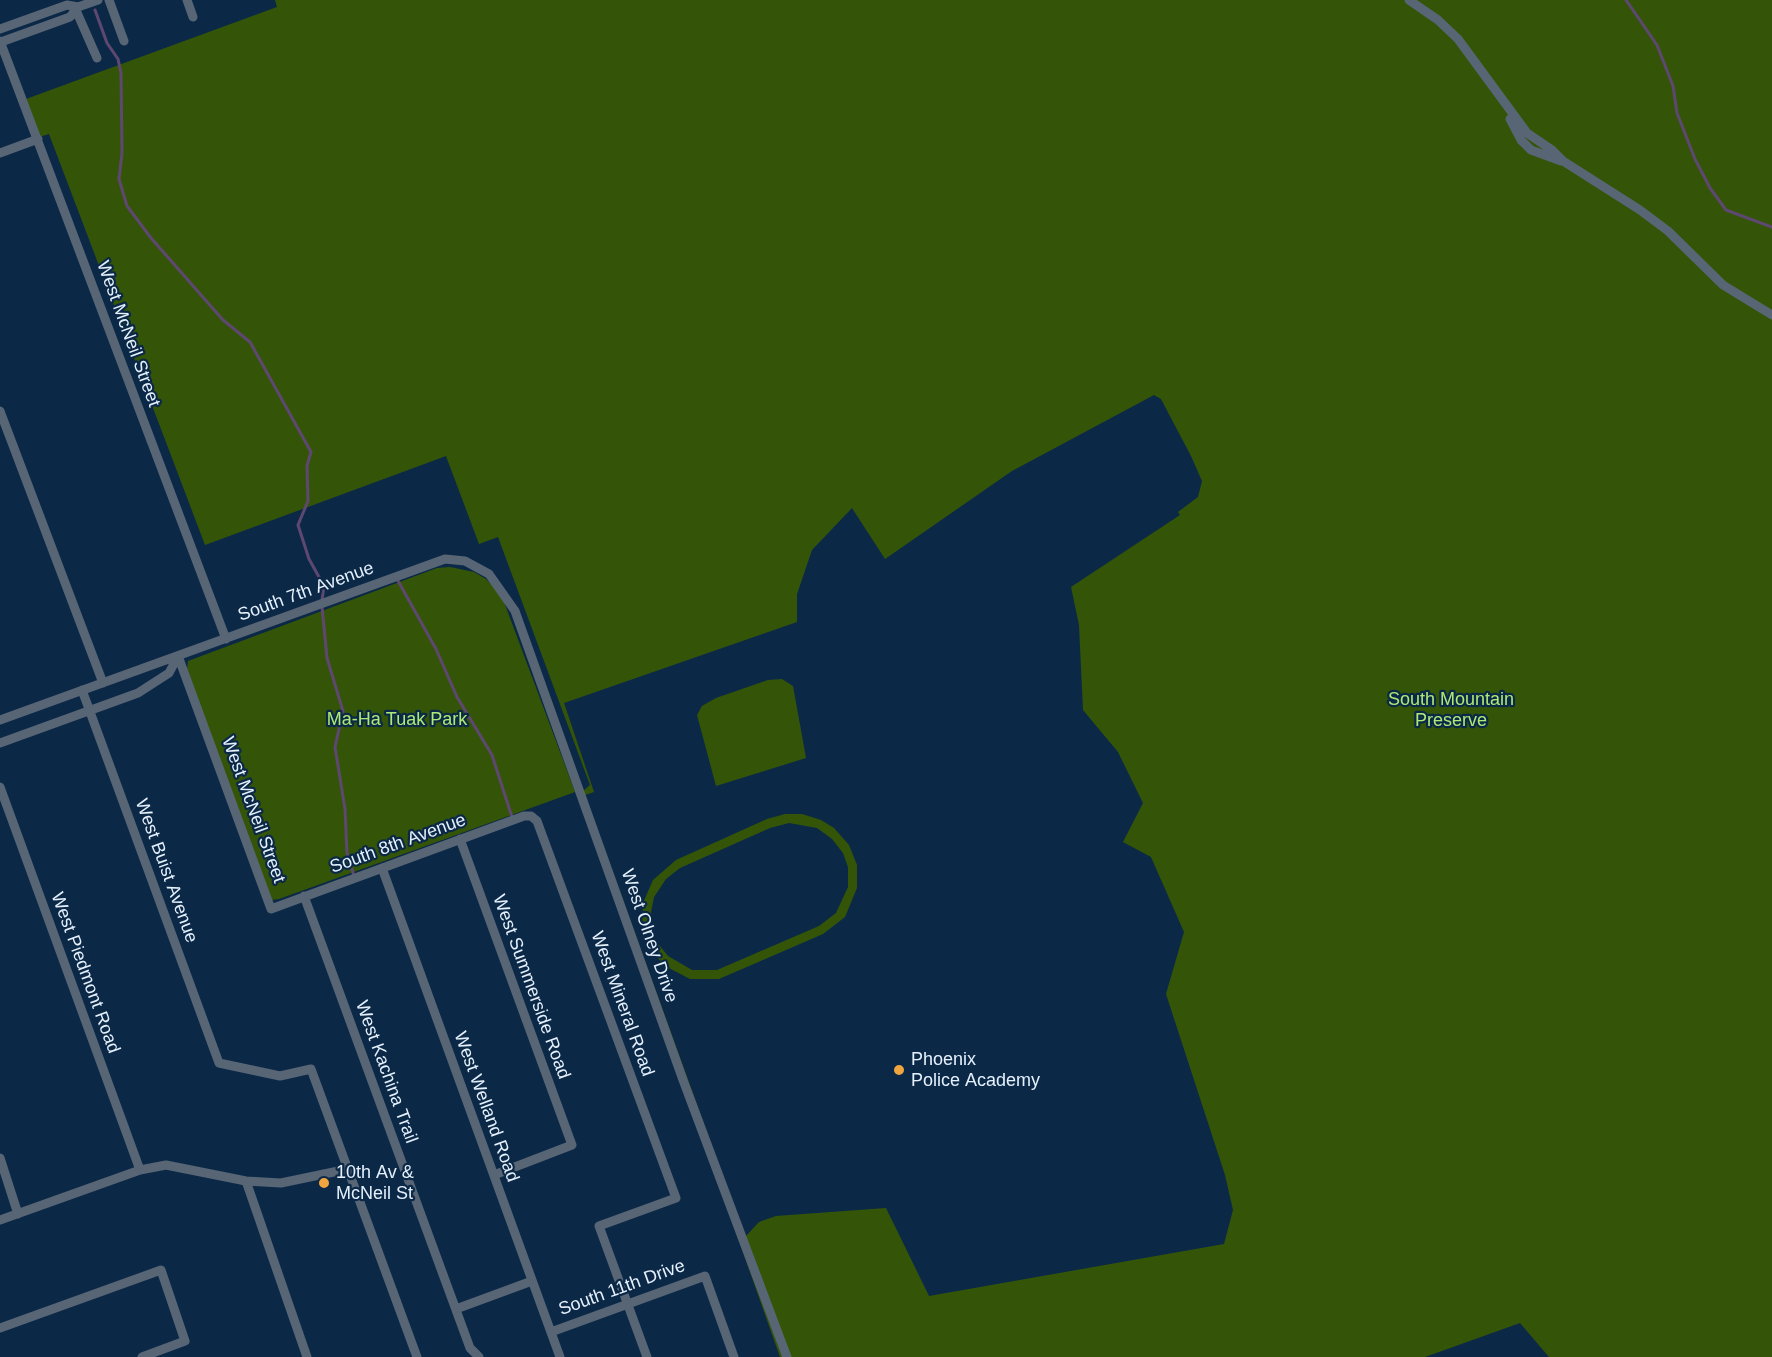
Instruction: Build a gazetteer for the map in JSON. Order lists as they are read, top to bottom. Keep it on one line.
{"streets":{"street":["West McNeil Street","South 7th Avenue","South 8th Avenue","West Buist Avenue","West Olney Drive","West Piedmont Road","West Summerside Road","West Mineral Road","West Kachina Trail","West Welland Road","South 11th Drive"]},"crossings":[["West McNeil Street","South 7th Avenue"],["West McNeil Street","South 8th Avenue"],["South 7th Avenue","West Buist Avenue"],["South 7th Avenue","West Olney Drive"],["South 8th Avenue","West Summerside Road"],["South 8th Avenue","West Mineral Road"],["South 8th Avenue","West Kachina Trail"],["South 8th Avenue","West Welland Road"],["West Summerside Road","West Welland Road"],["West Mineral Road","South 11th Drive"],["West Welland Road","South 11th Drive"]],"parks":["South Mountain Preserve","Ma-Ha Tuak Park"],"places":["Phoenix Police Academy","10th Av & McNeil St"]}
